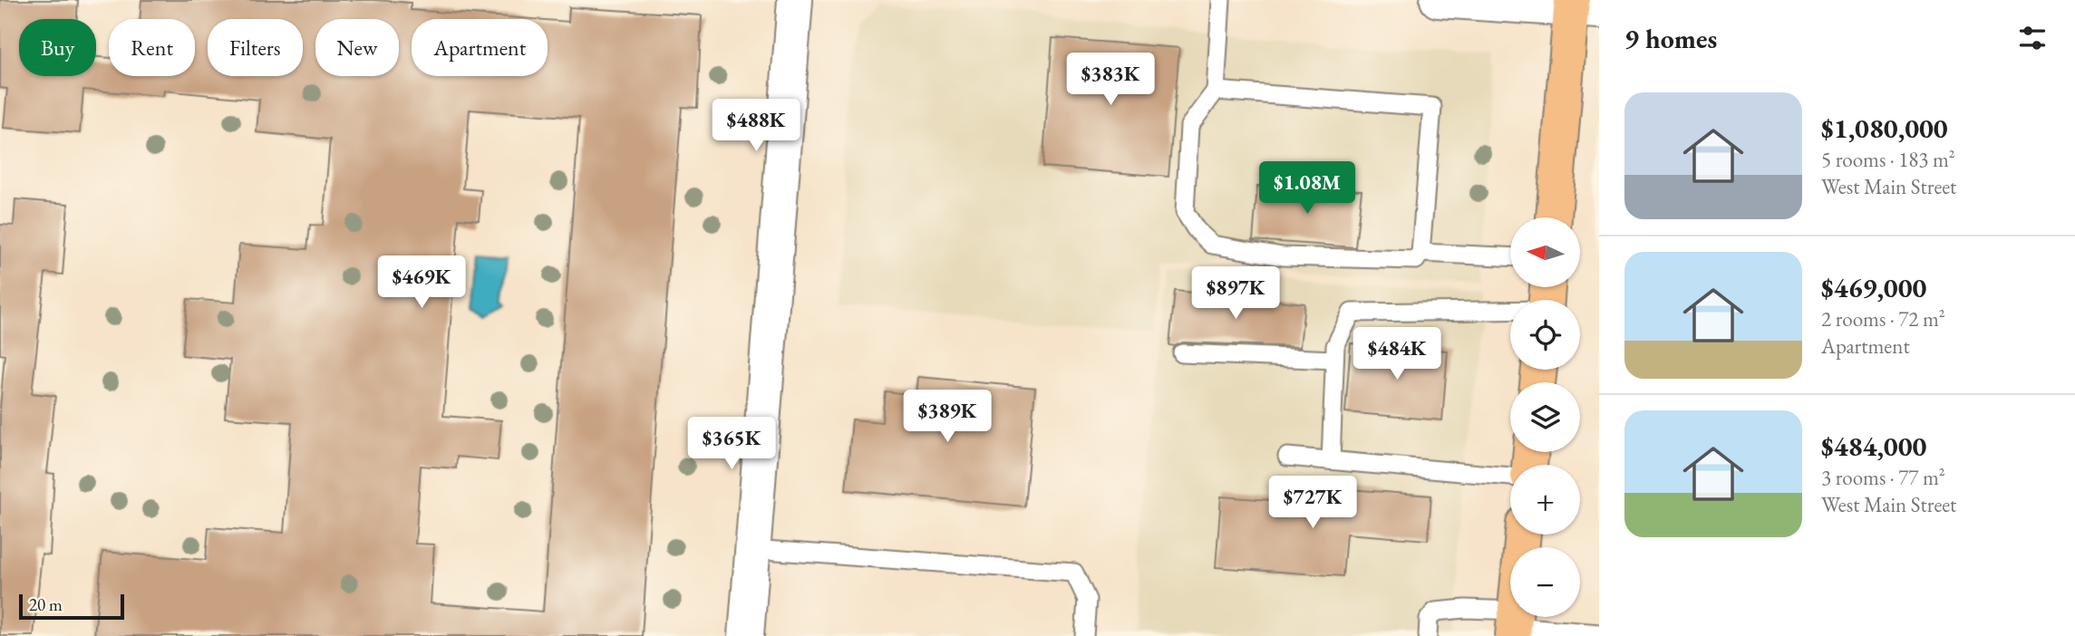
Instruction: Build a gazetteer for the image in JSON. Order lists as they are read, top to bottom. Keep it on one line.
{"scale_bar":"20 m","north":"left","page":{"heading":"9 homes","chip":["Buy","Rent","Filters","New","Apartment"],"price":["$383K","$488K","$1.08M","$469K","$897K","$484K","$389K","$365K","$727K"],"list":[{"name":"$1,080,000","note":"5 rooms · 183 m² · West Main Street"},{"name":"$469,000","note":"2 rooms · 72 m² · Apartment"},{"name":"$484,000","note":"3 rooms · 77 m² · West Main Street"}],"map_buttons":["+","−"],"scale":"20 m"}}
